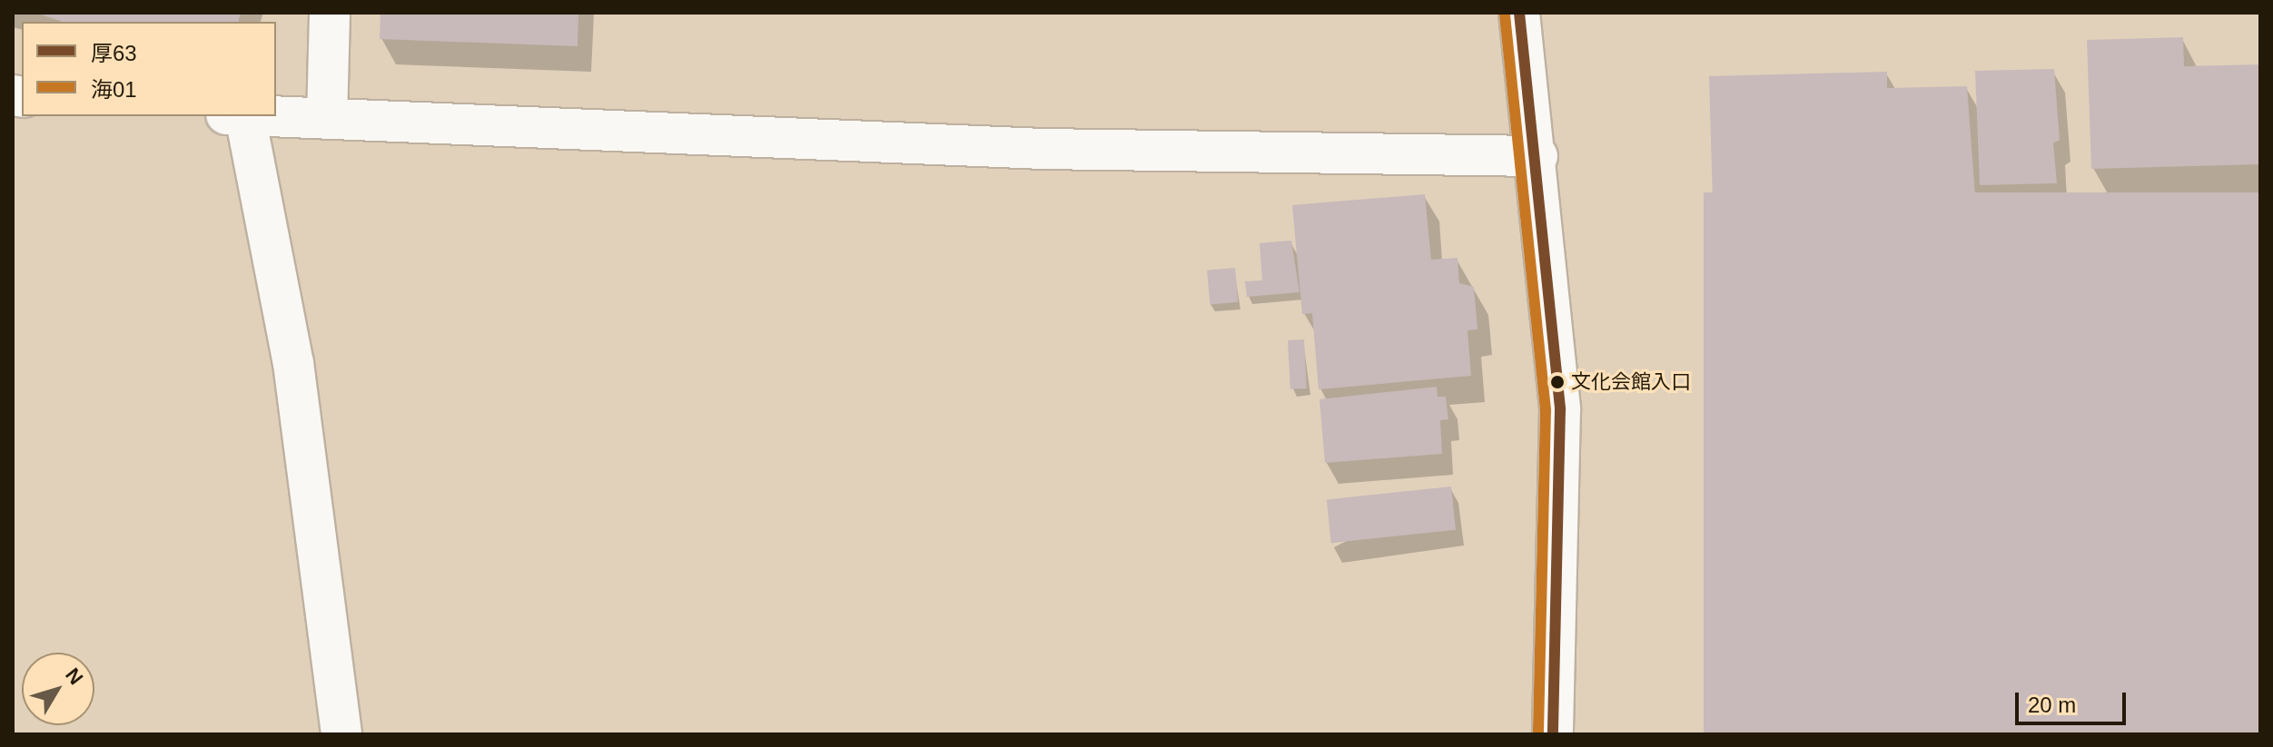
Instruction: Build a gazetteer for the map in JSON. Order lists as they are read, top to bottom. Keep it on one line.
{"places":["文化会館入口"],"lines":["transit line 厚63","transit line 海01"],"legend":["厚63","海01"],"scale_bar":"20 m","north":"top right"}
